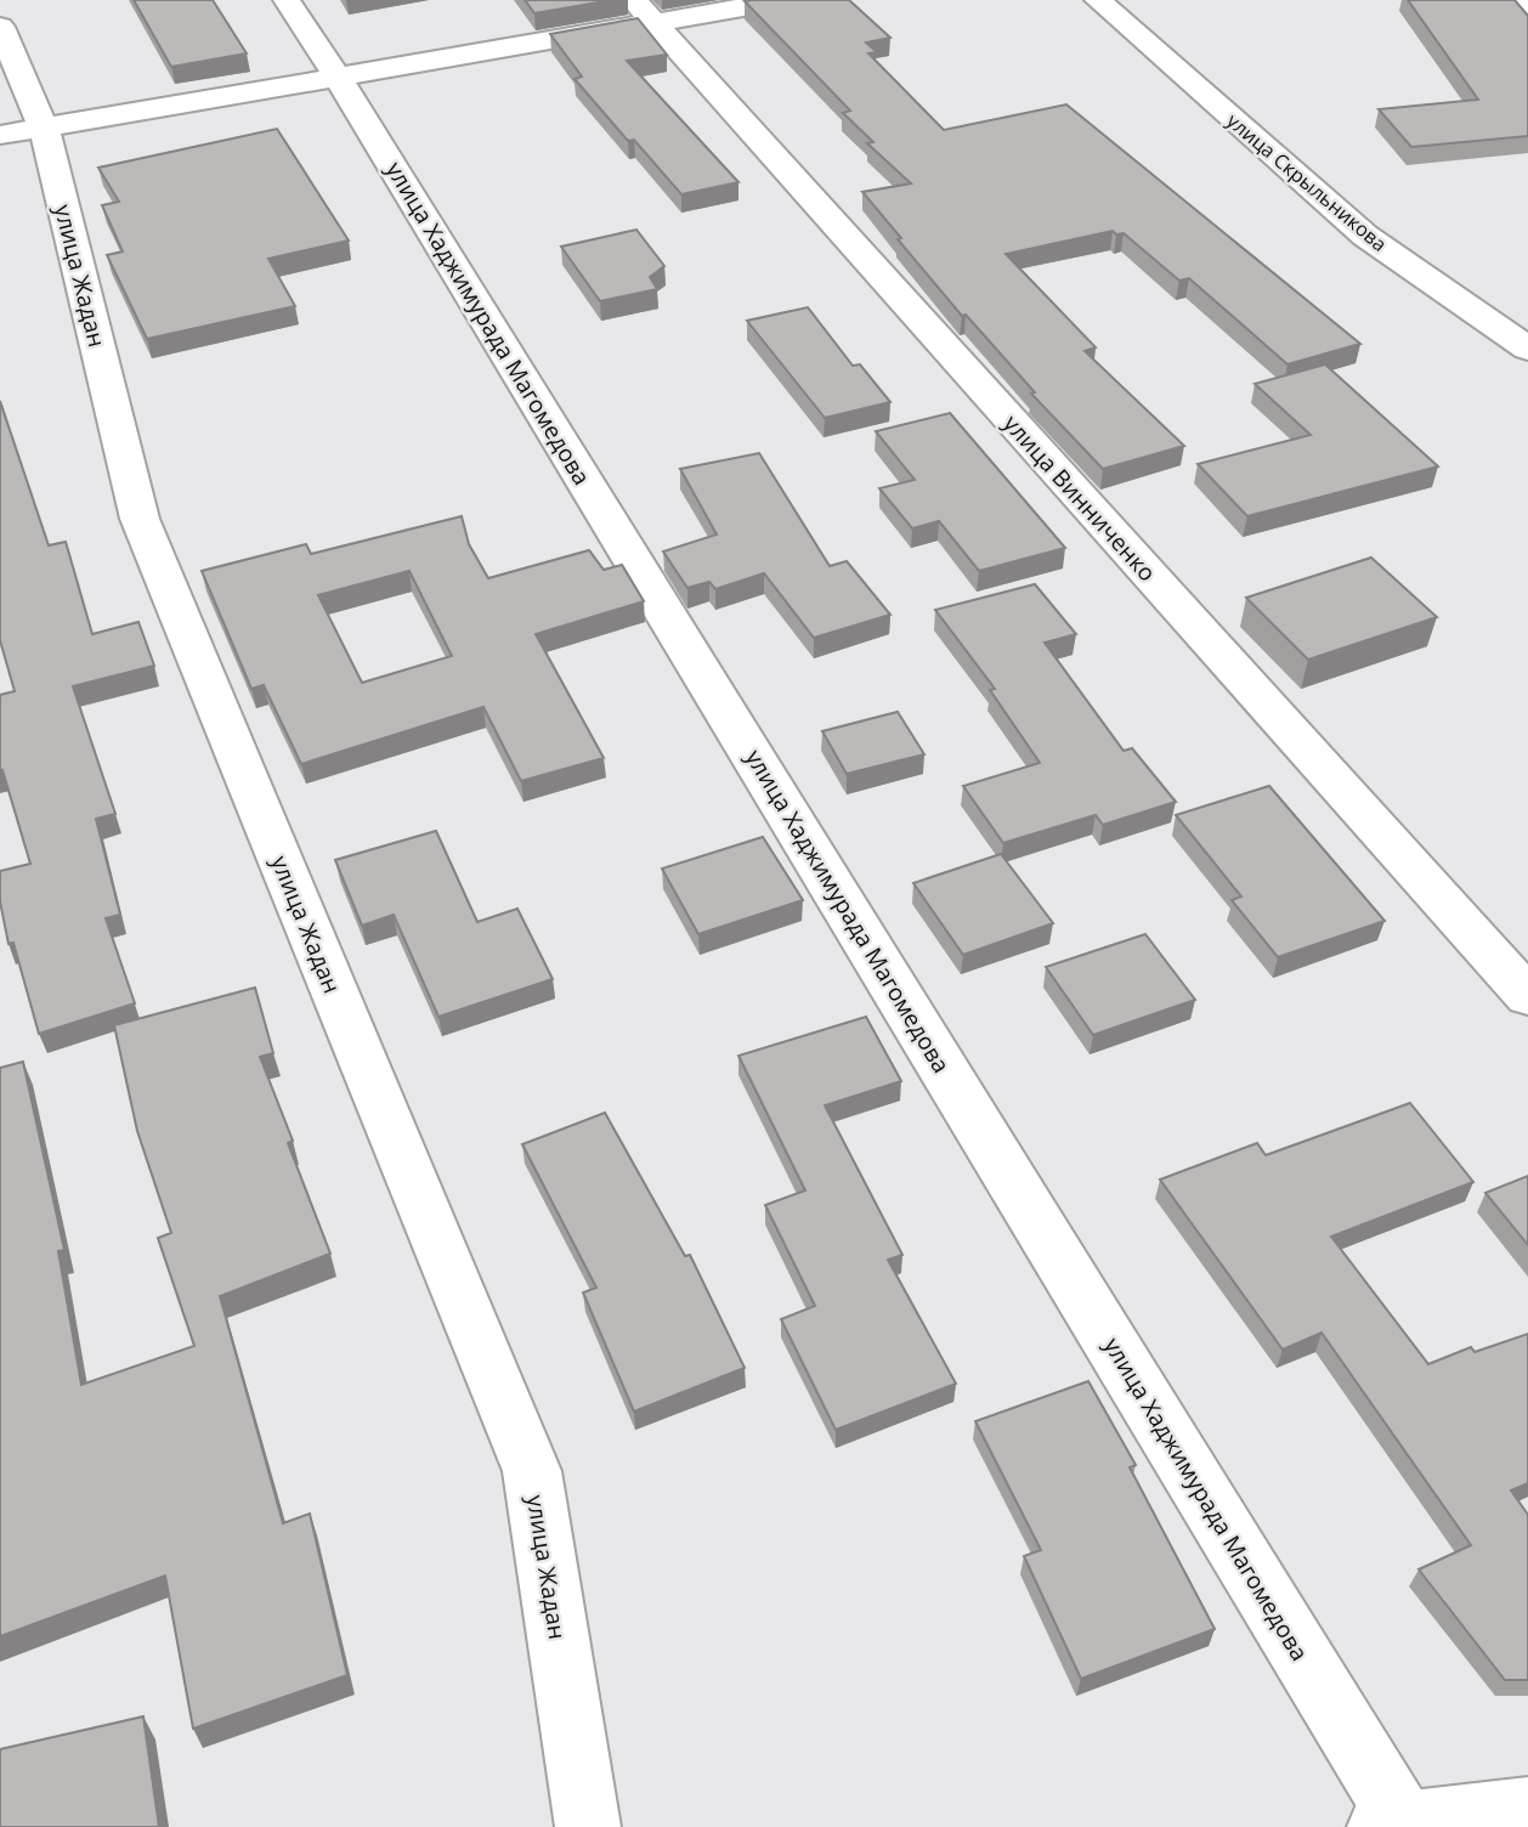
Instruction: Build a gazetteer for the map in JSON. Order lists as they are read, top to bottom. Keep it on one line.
{"streets":{"street":["улица Скрыльникова","улица Жадан","улица Хаджимурада Магомедова","улица Винниченко"]}}
